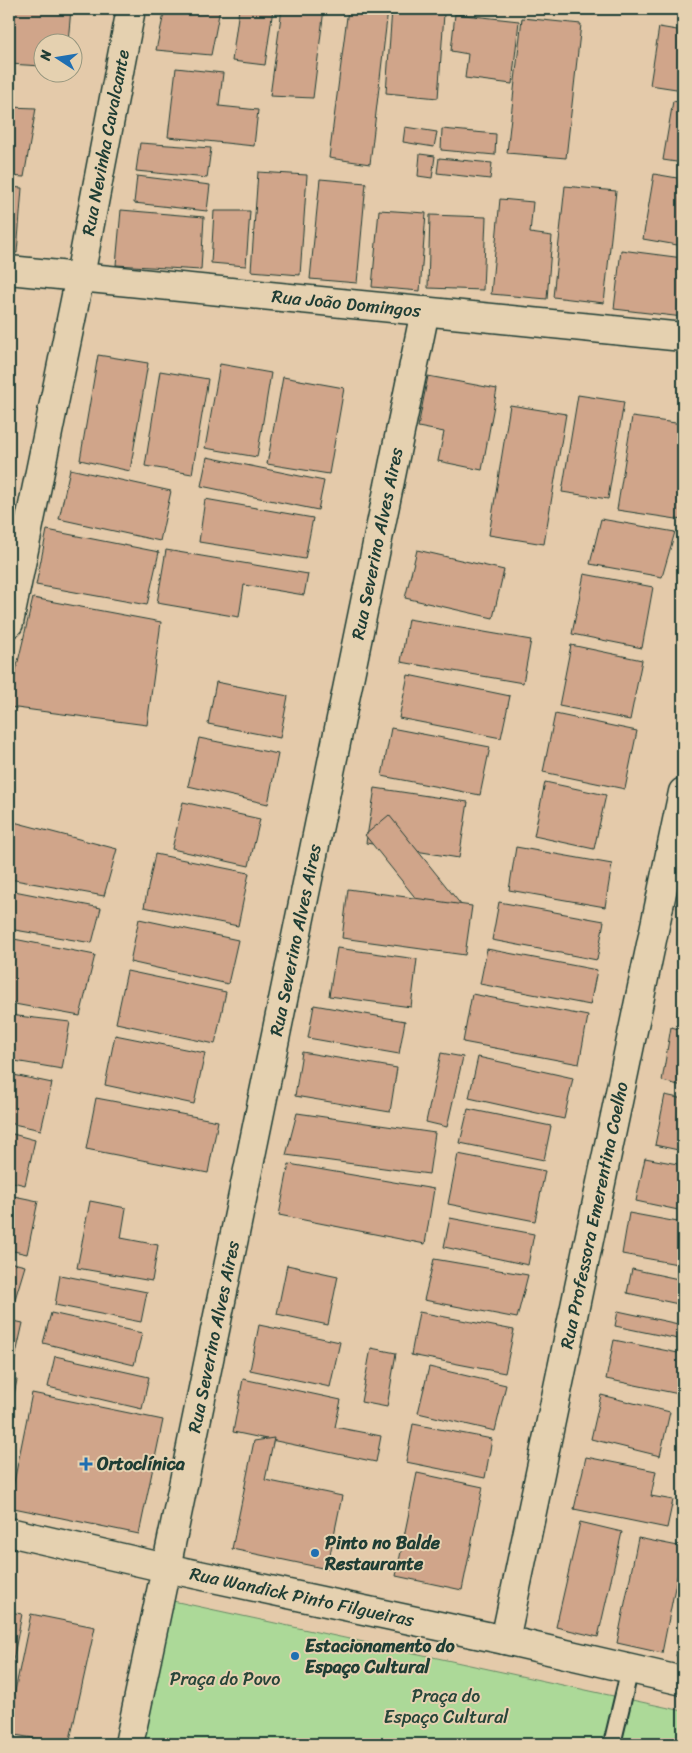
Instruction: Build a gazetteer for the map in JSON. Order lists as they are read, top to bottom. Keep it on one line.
{"streets":{"street":["Rua Nevinha Cavalcante","Rua João Domingos","Rua Severino Alves Aires","Rua Professora Emerentina Coelho","Rua Wandick Pinto Filgueiras"]},"crossings":[["Rua Nevinha Cavalcante","Rua João Domingos"],["Rua João Domingos","Rua Severino Alves Aires"],["Rua Severino Alves Aires","Rua Wandick Pinto Filgueiras"],["Rua Professora Emerentina Coelho","Rua Wandick Pinto Filgueiras"]],"parks":["Praça do Povo","Praça do Espaço Cultural"],"places":{"health":["Ortoclínica"],"other":["Pinto no Balde Restaurante","Estacionamento do Espaço Cultural"]},"north":"left"}
